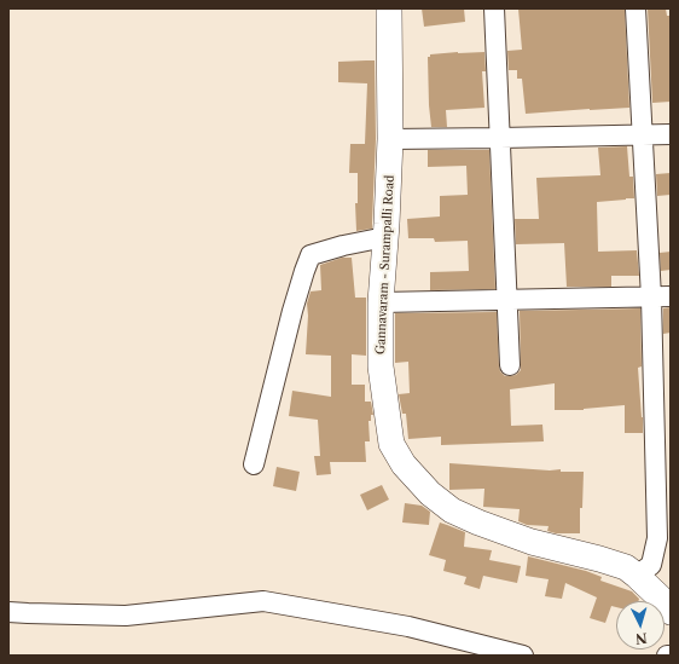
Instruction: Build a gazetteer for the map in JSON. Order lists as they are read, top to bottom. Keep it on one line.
{"streets":{"main road":["Gannavaram - Surampalli Road"]},"north":"bottom"}
